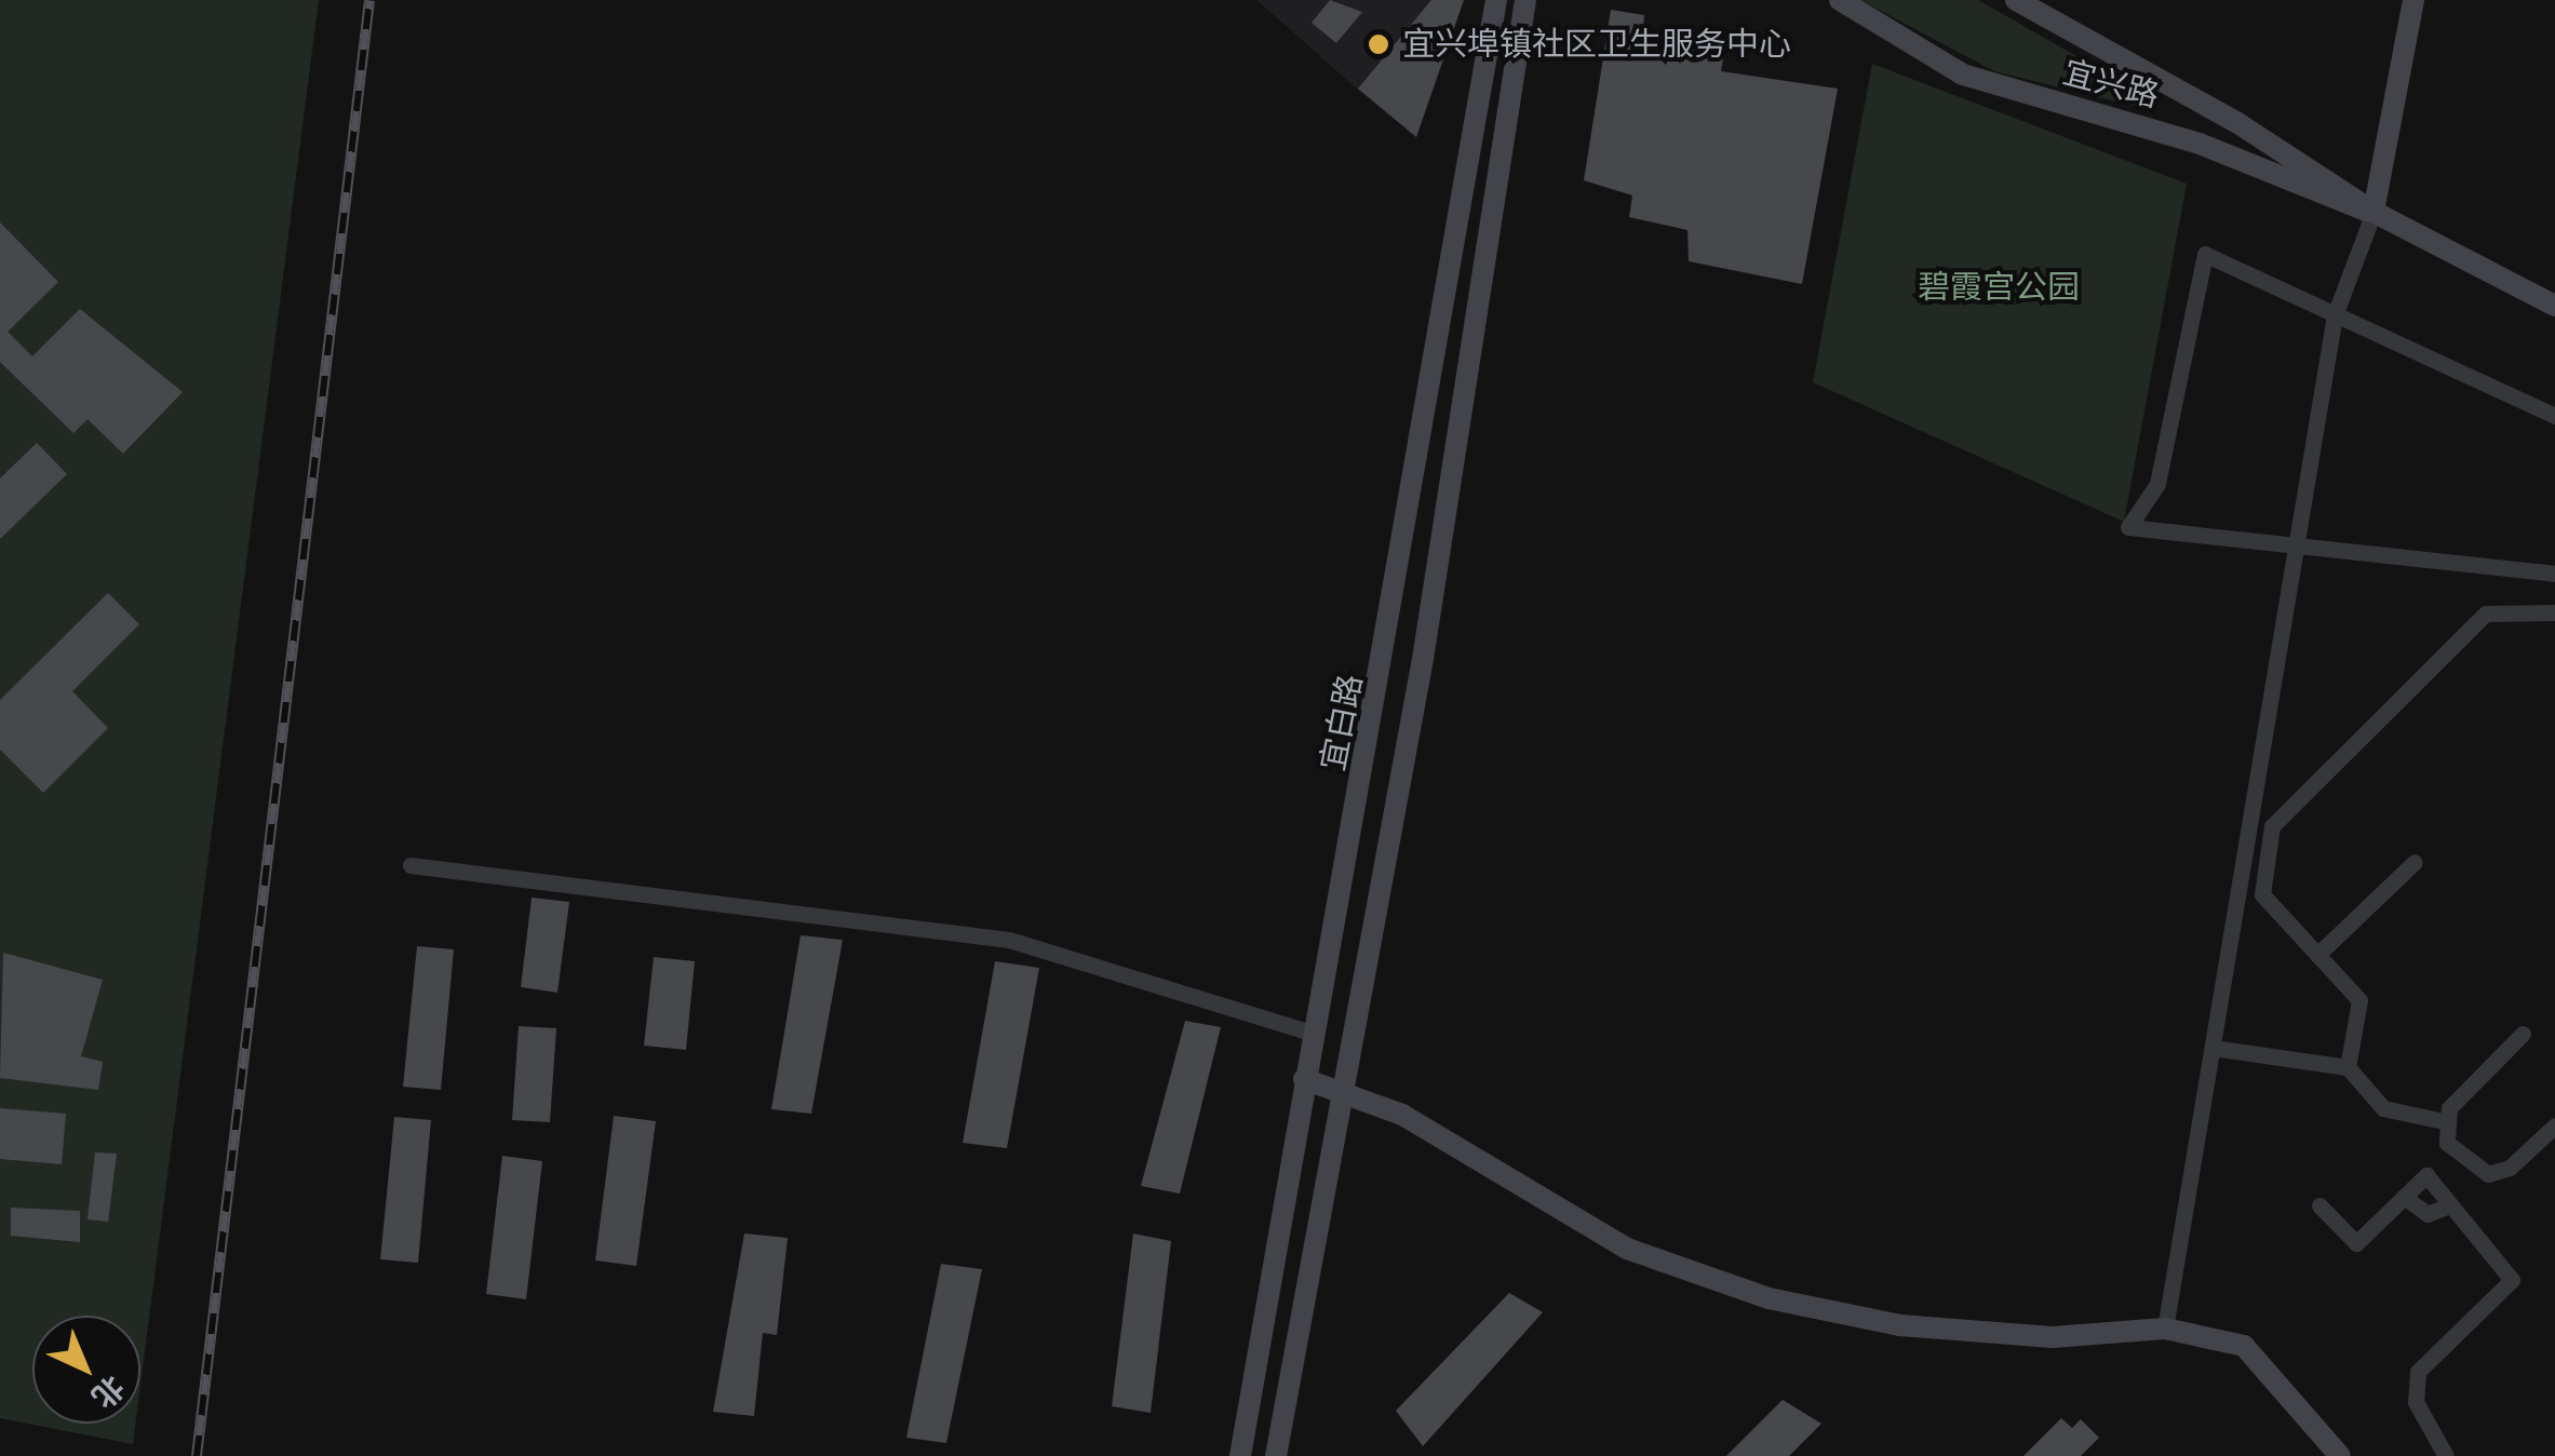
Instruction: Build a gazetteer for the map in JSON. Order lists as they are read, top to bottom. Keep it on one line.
{"streets":{"street":["宜兴路","宜白路"]},"parks":["碧霞宫公园"],"places":["宜兴埠镇社区卫生服务中心"],"north":"bottom right"}
